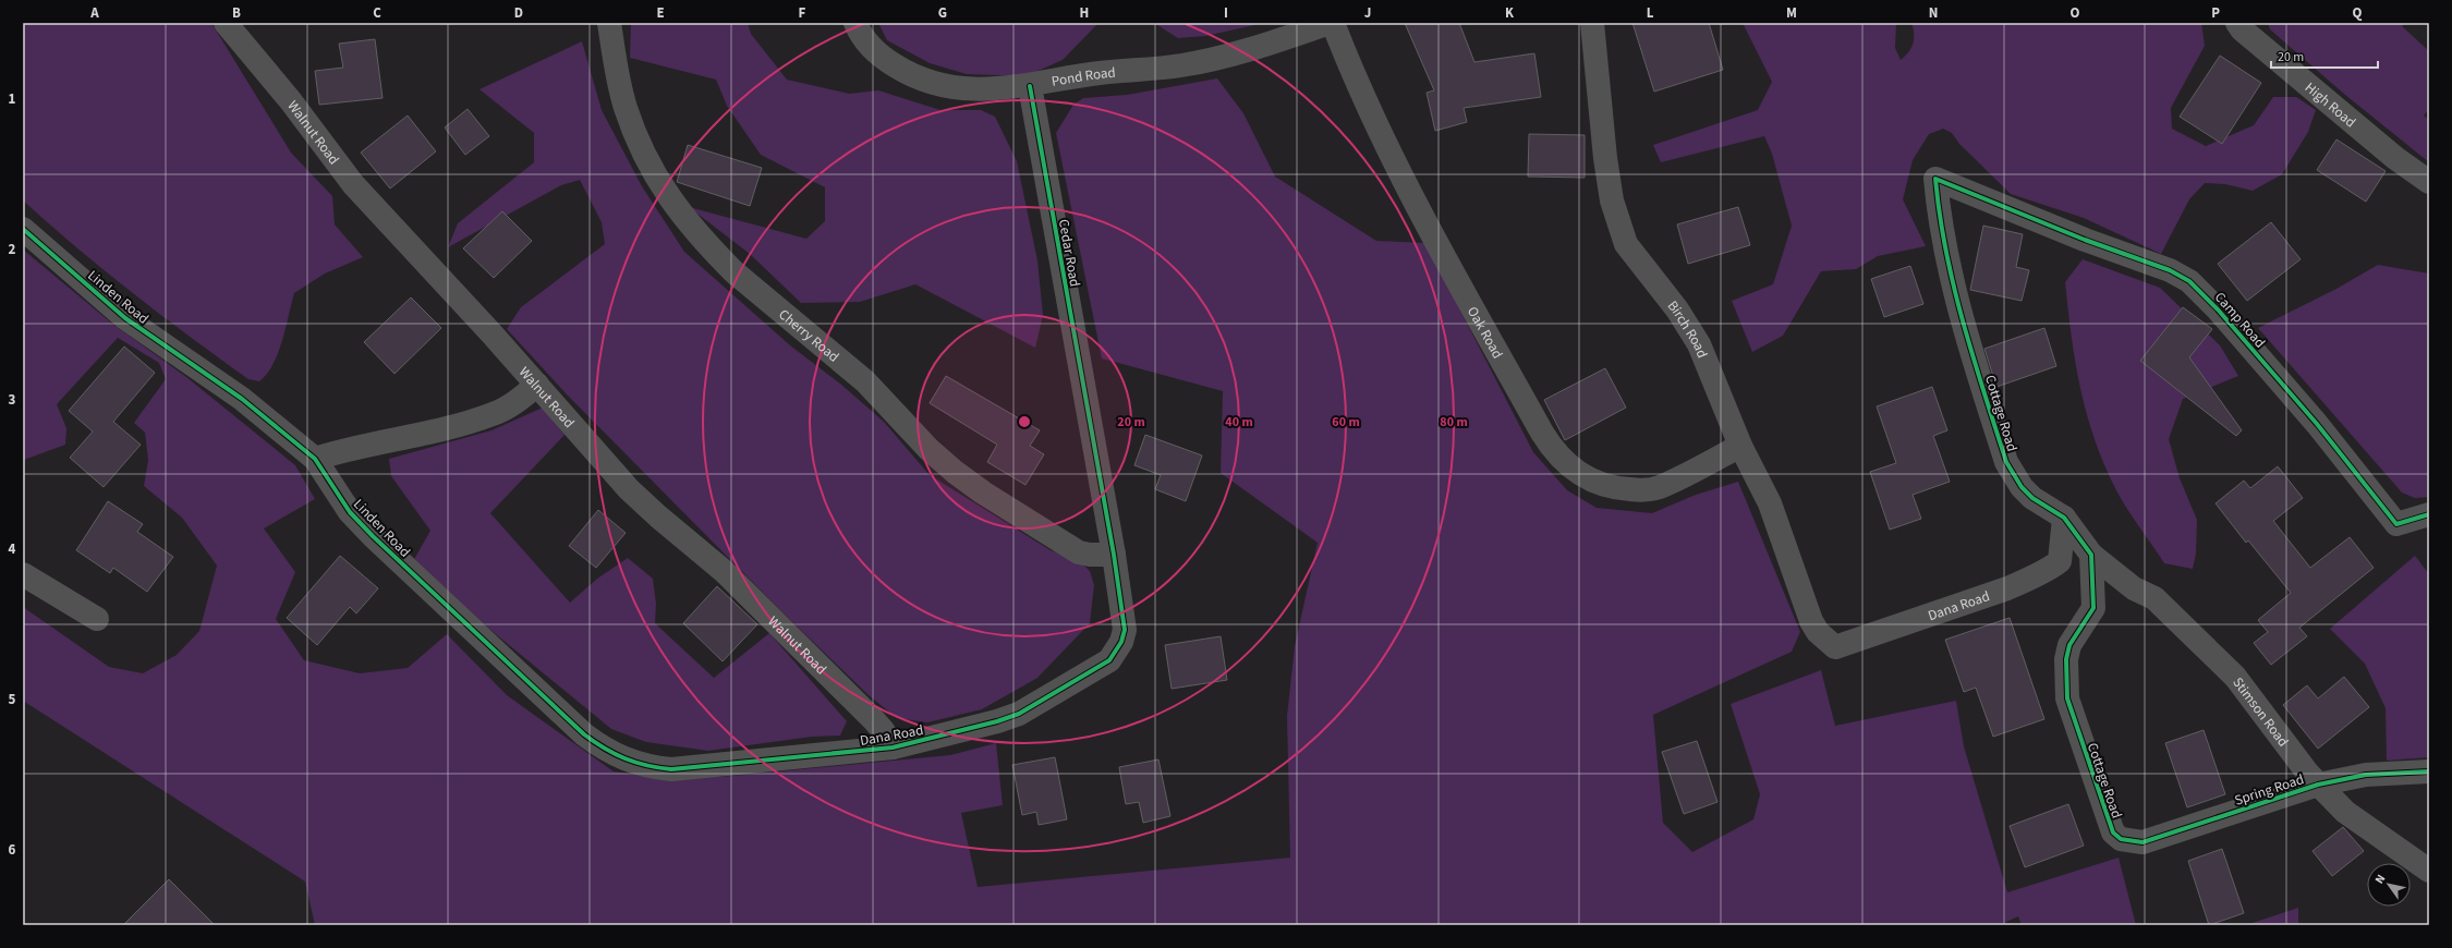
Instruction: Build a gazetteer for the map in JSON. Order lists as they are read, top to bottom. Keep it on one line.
{"streets":{"street":["Pond Road","High Road","Walnut Road","Cedar Road","Linden Road","Camp Road","Birch Road","Oak Road","Cherry Road","Cottage Road","Dana Road","Stimson Road","Spring Road"]},"crossings":[["Pond Road","Cedar Road"],["Walnut Road","Dana Road"],["Cedar Road","Cherry Road"],["Cedar Road","Dana Road"],["Linden Road","Dana Road"],["Camp Road","Cottage Road"],["Birch Road","Oak Road"],["Birch Road","Dana Road"],["Cottage Road","Dana Road"],["Cottage Road","Stimson Road"],["Cottage Road","Spring Road"],["Stimson Road","Spring Road"]],"scale_bar":"20 m","north":"top left","grid":{"columns":["A","B","C","D","E","F","G","H","I","J","K","L","M","N","O","P","Q"],"rows":["1","2","3","4","5","6"]},"rings":["20 m","40 m","60 m","80 m"]}
